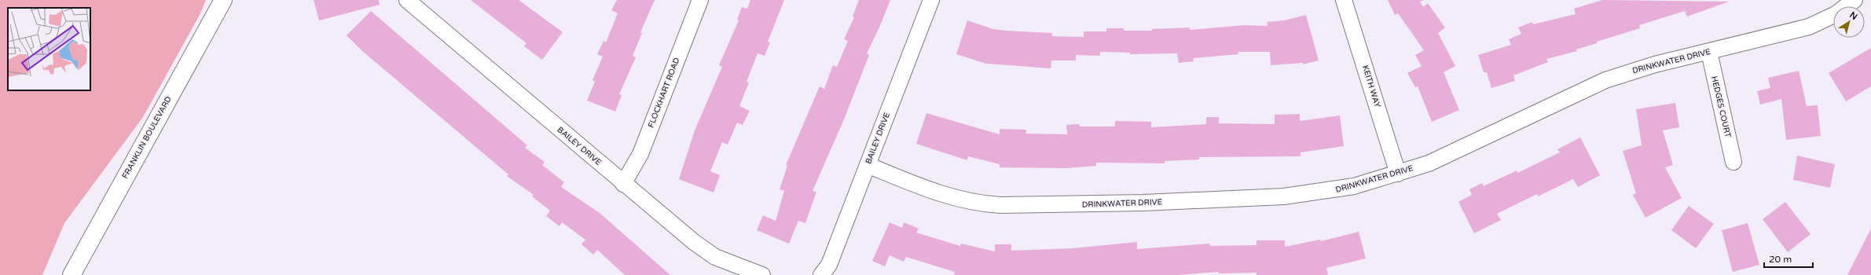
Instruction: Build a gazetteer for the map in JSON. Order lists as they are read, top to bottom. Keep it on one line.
{"streets":{"main road":["FRANKLIN BOULEVARD"],"street":["DRINKWATER DRIVE","KEITH WAY","FLOCKHART ROAD","HEDGES COURT","BAILEY DRIVE"]},"crossings":[["DRINKWATER DRIVE","KEITH WAY"],["DRINKWATER DRIVE","HEDGES COURT"],["DRINKWATER DRIVE","BAILEY DRIVE"],["FLOCKHART ROAD","BAILEY DRIVE"]],"scale_bar":"20 m","north":"top right"}
